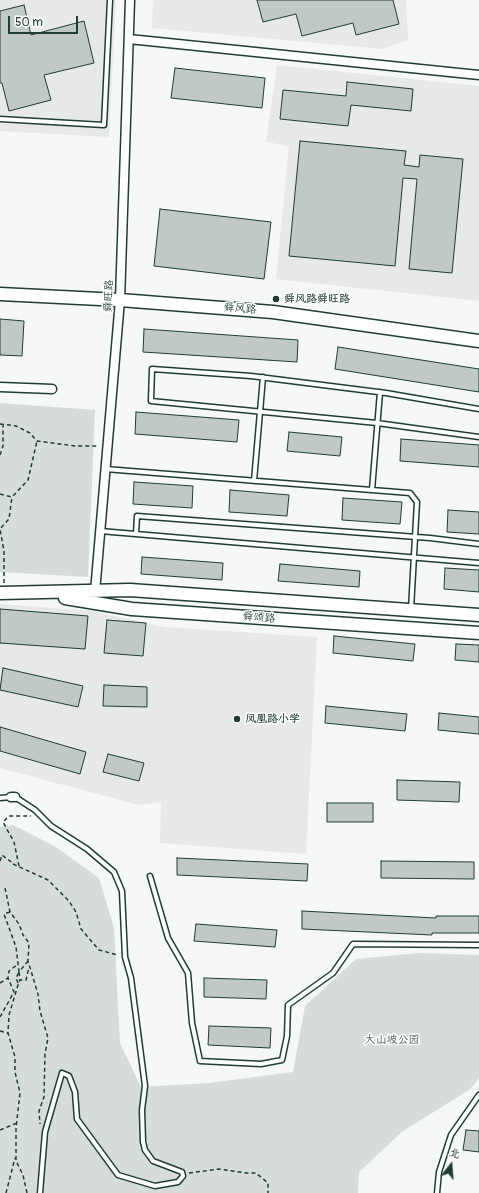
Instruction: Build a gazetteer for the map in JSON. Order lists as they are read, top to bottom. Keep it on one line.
{"streets":{"main road":["舜风路","舜颂路"],"street":["舜旺路"]},"crossings":[["舜旺路","舜风路"],["舜旺路","舜颂路"]],"parks":["大山坡公园"],"places":["舜风路舜旺路","凤凰路小学"],"scale_bar":"50 m","north":"top"}
